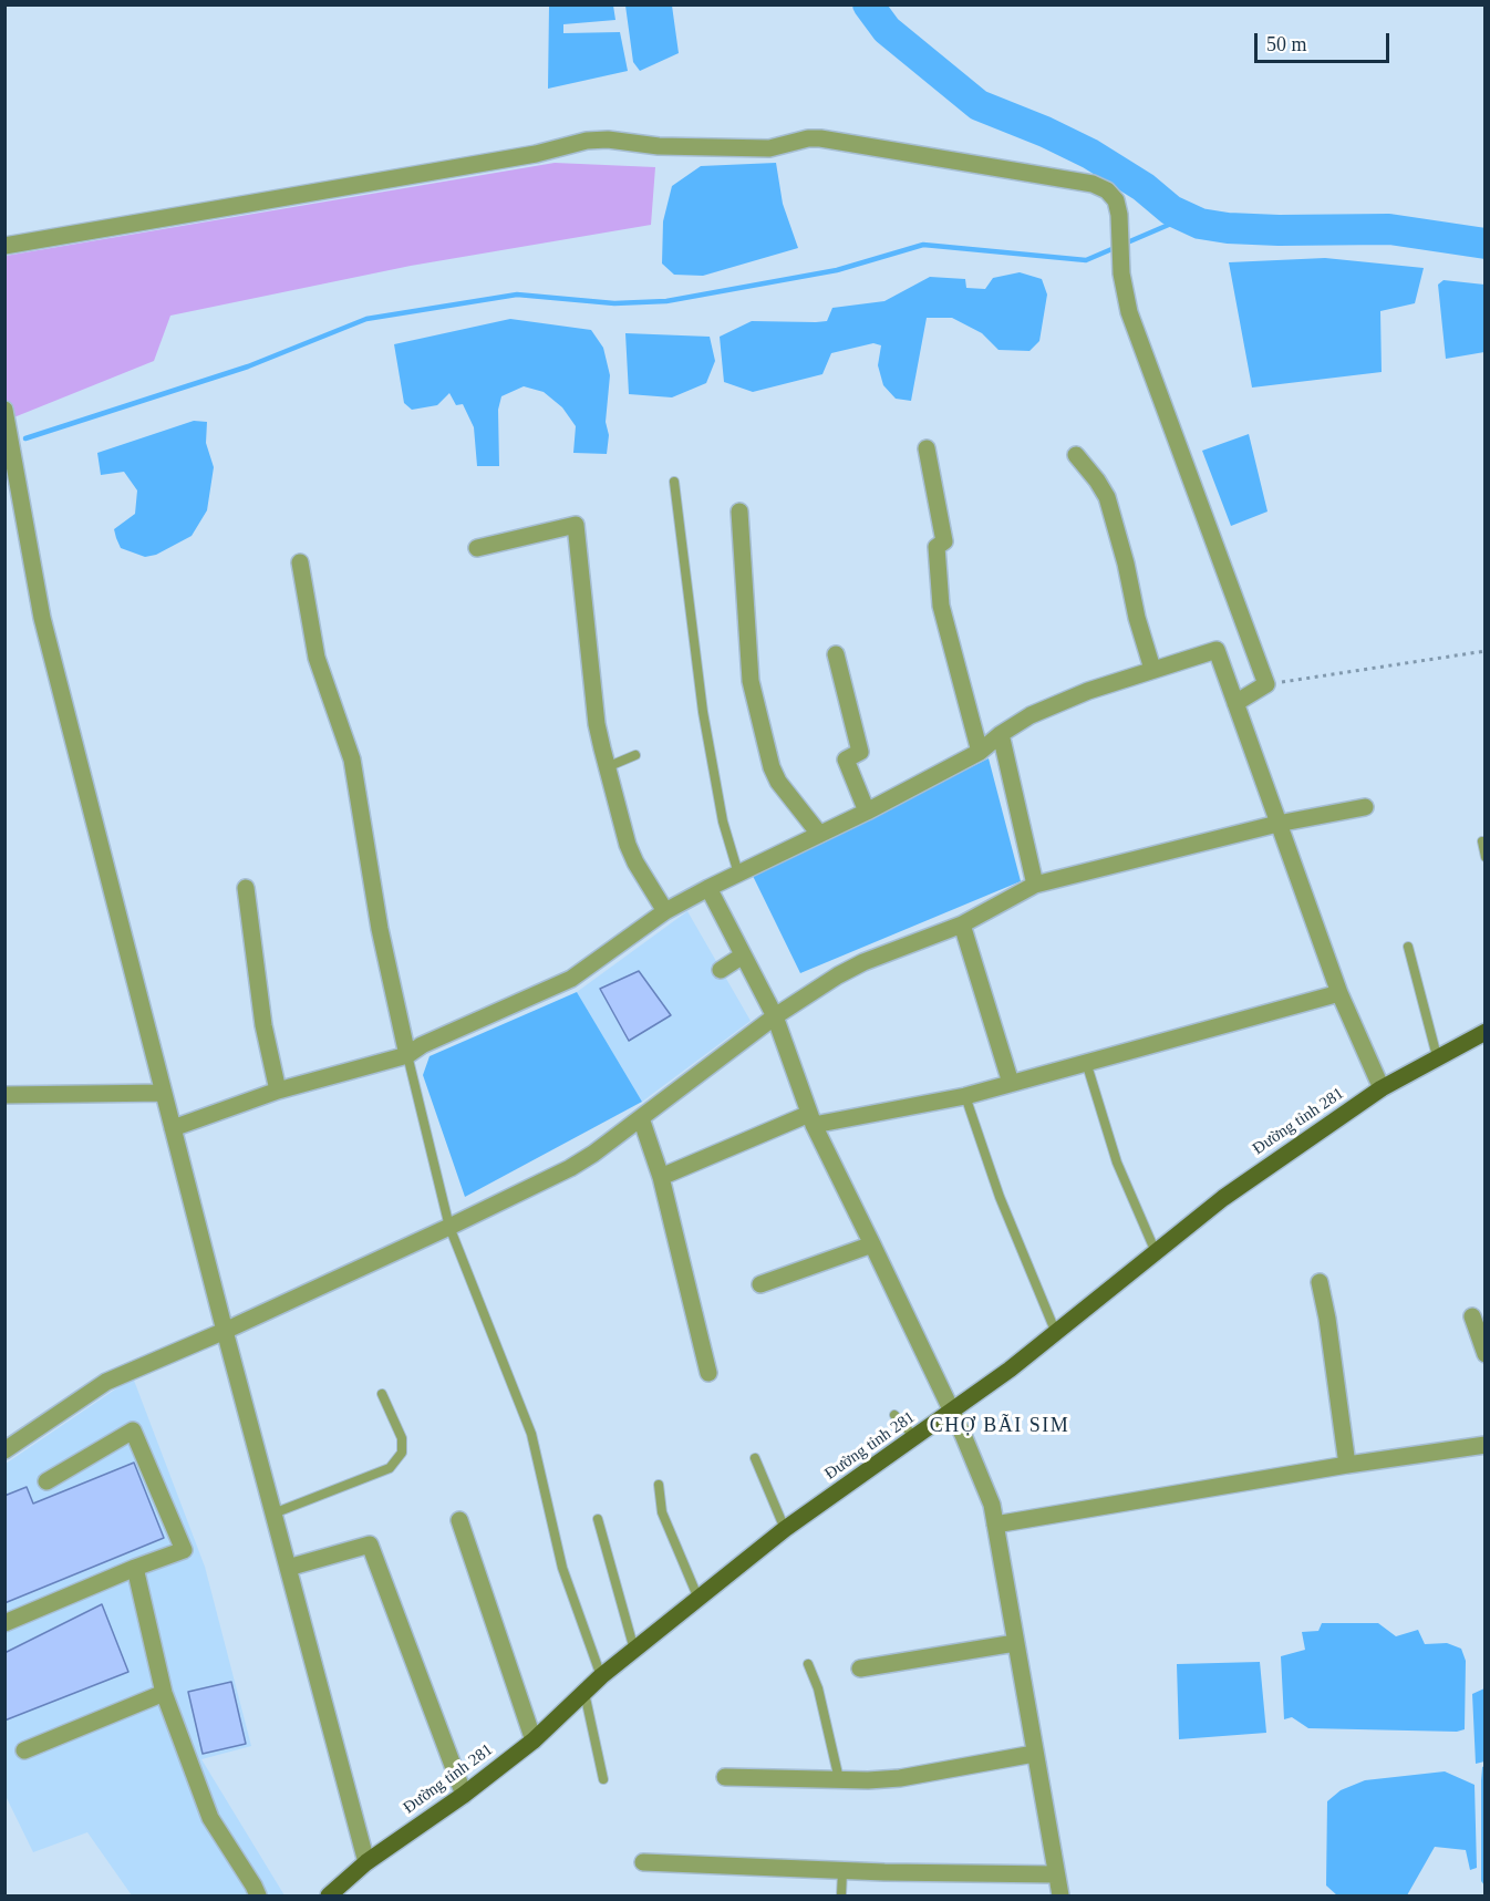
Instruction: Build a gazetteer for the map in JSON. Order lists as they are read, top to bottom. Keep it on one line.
{"streets":{"main road":["Đường tỉnh 281"]},"districts":["CHỢ BÃI SIM"],"scale_bar":"50 m"}
